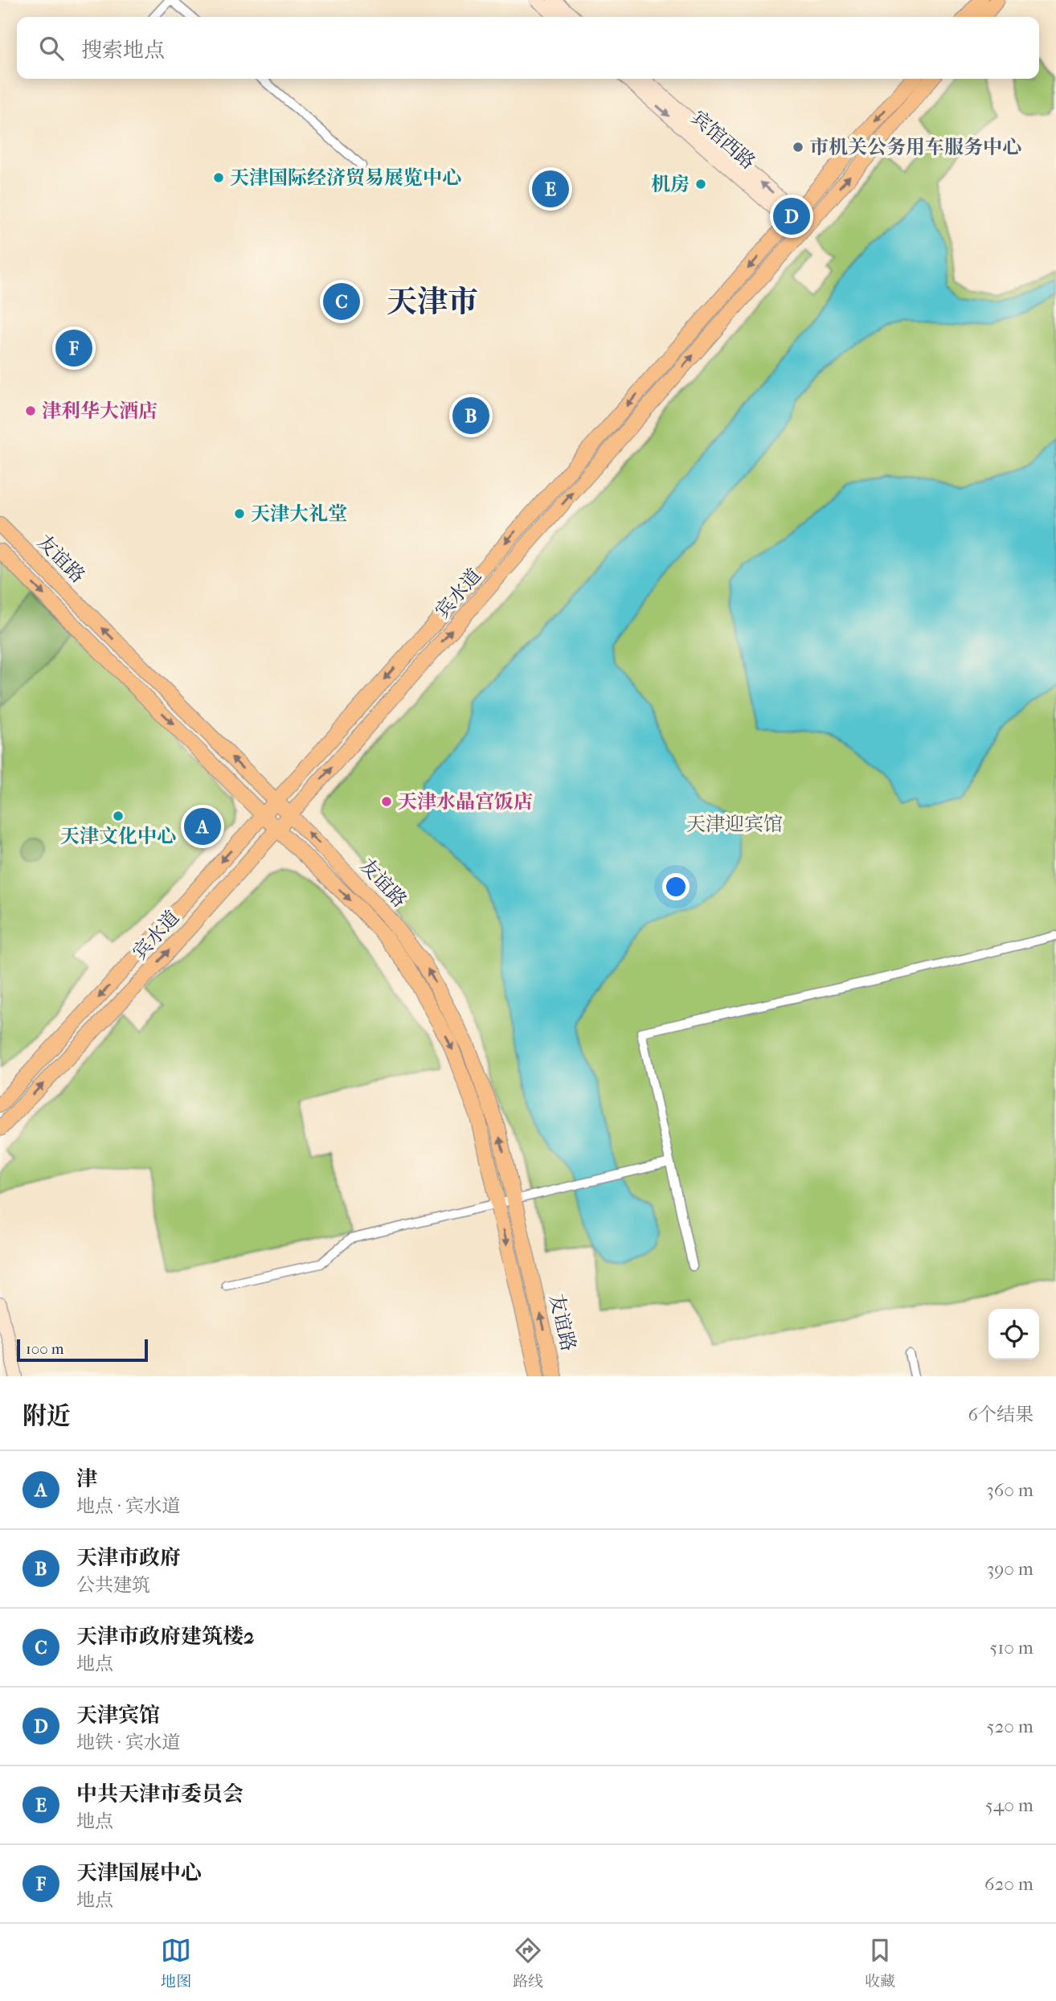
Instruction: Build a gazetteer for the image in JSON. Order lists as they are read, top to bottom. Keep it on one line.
{"streets":{"main road":["宾馆西路","友谊路","宾水道"]},"crossings":[["宾馆西路","宾水道"],["友谊路","宾水道"]],"districts":["天津市"],"parks":["天津迎宾馆"],"places":["市机关公务用车服务中心","天津国际经济贸易展览中心","机房","津利华大酒店","天津大礼堂","天津水晶宫饭店","天津文化中心"],"scale_bar":"100 m","page":{"search":"搜索地点","pins":["E","D","C","F","B","A"],"scale":"100 m","heading":["附近","6个结果"],"list":[{"mark":"A","name":"津","note":"地点 · 宾水道","value":"360 m"},{"mark":"B","name":"天津市政府","note":"公共建筑","value":"390 m"},{"mark":"C","name":"天津市政府建筑楼2","note":"地点","value":"510 m"},{"mark":"D","name":"天津宾馆","note":"地铁 · 宾水道","value":"520 m"},{"mark":"E","name":"中共天津市委员会","note":"地点","value":"540 m"},{"mark":"F","name":"天津国展中心","note":"地点","value":"620 m"}],"nav":["地图","路线","收藏"]}}
